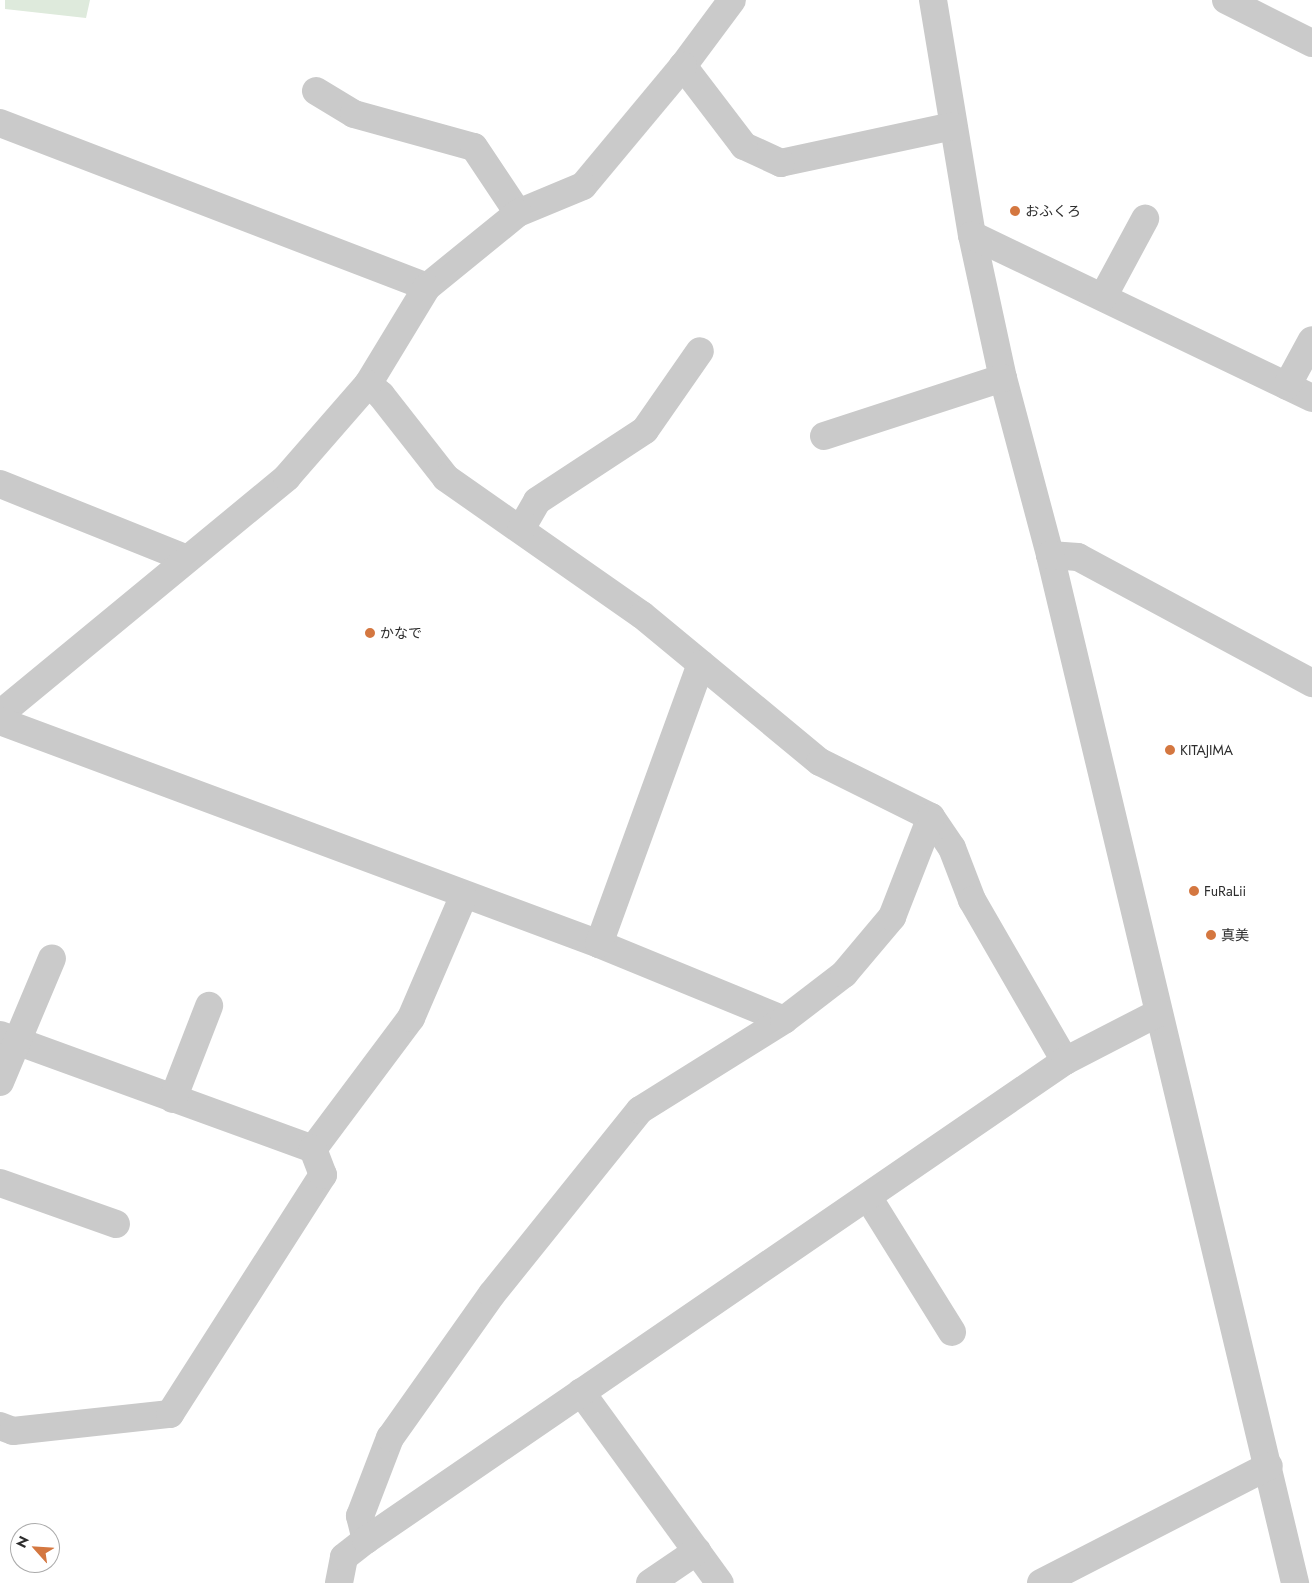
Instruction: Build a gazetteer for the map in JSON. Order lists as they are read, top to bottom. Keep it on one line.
{"places":["おふくろ","かなで","KITAJIMA","FuRaLii","真美"],"north":"top left"}
